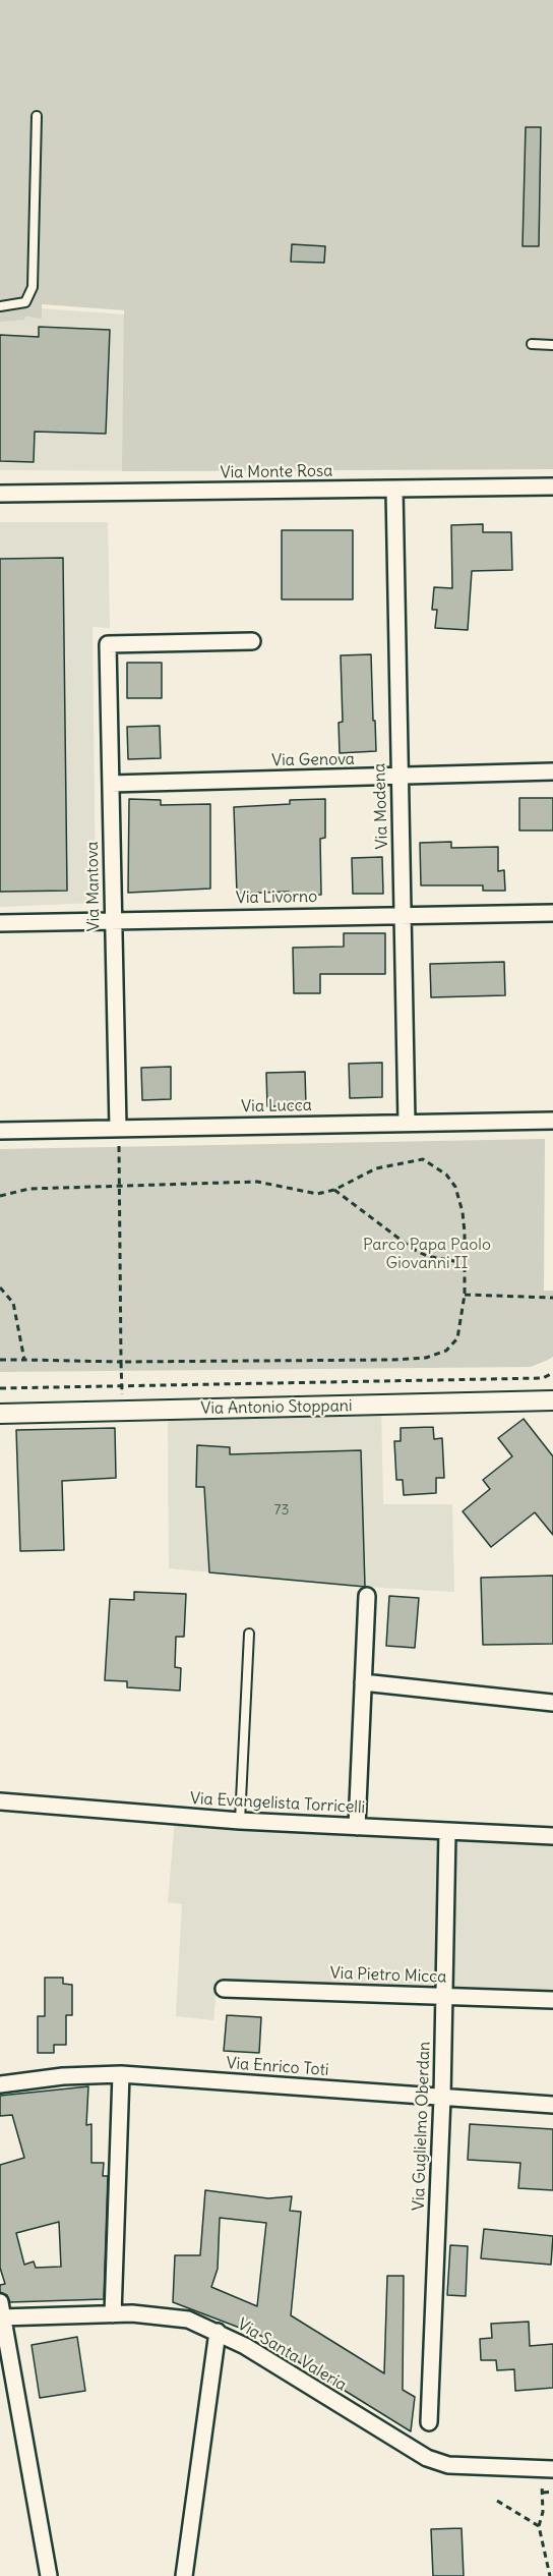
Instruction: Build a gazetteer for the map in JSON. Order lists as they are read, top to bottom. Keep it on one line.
{"streets":{"street":["Via Monte Rosa","Via Genova","Via Modena","Via Mantova","Via Livorno","Via Lucca","Via Antonio Stoppani","Via Evangelista Torricelli","Via Pietro Micca","Via Enrico Toti","Via Guglielmo Oberdan","Via Santa Valeria"]},"crossings":[["Via Monte Rosa","Via Modena"],["Via Genova","Via Modena"],["Via Genova","Via Mantova"],["Via Modena","Via Livorno"],["Via Modena","Via Lucca"],["Via Mantova","Via Livorno"],["Via Mantova","Via Lucca"],["Via Evangelista Torricelli","Via Guglielmo Oberdan"],["Via Pietro Micca","Via Guglielmo Oberdan"],["Via Enrico Toti","Via Guglielmo Oberdan"]],"parks":["Parco Papa Paolo Giovanni II"],"house_numbers":["73"]}
